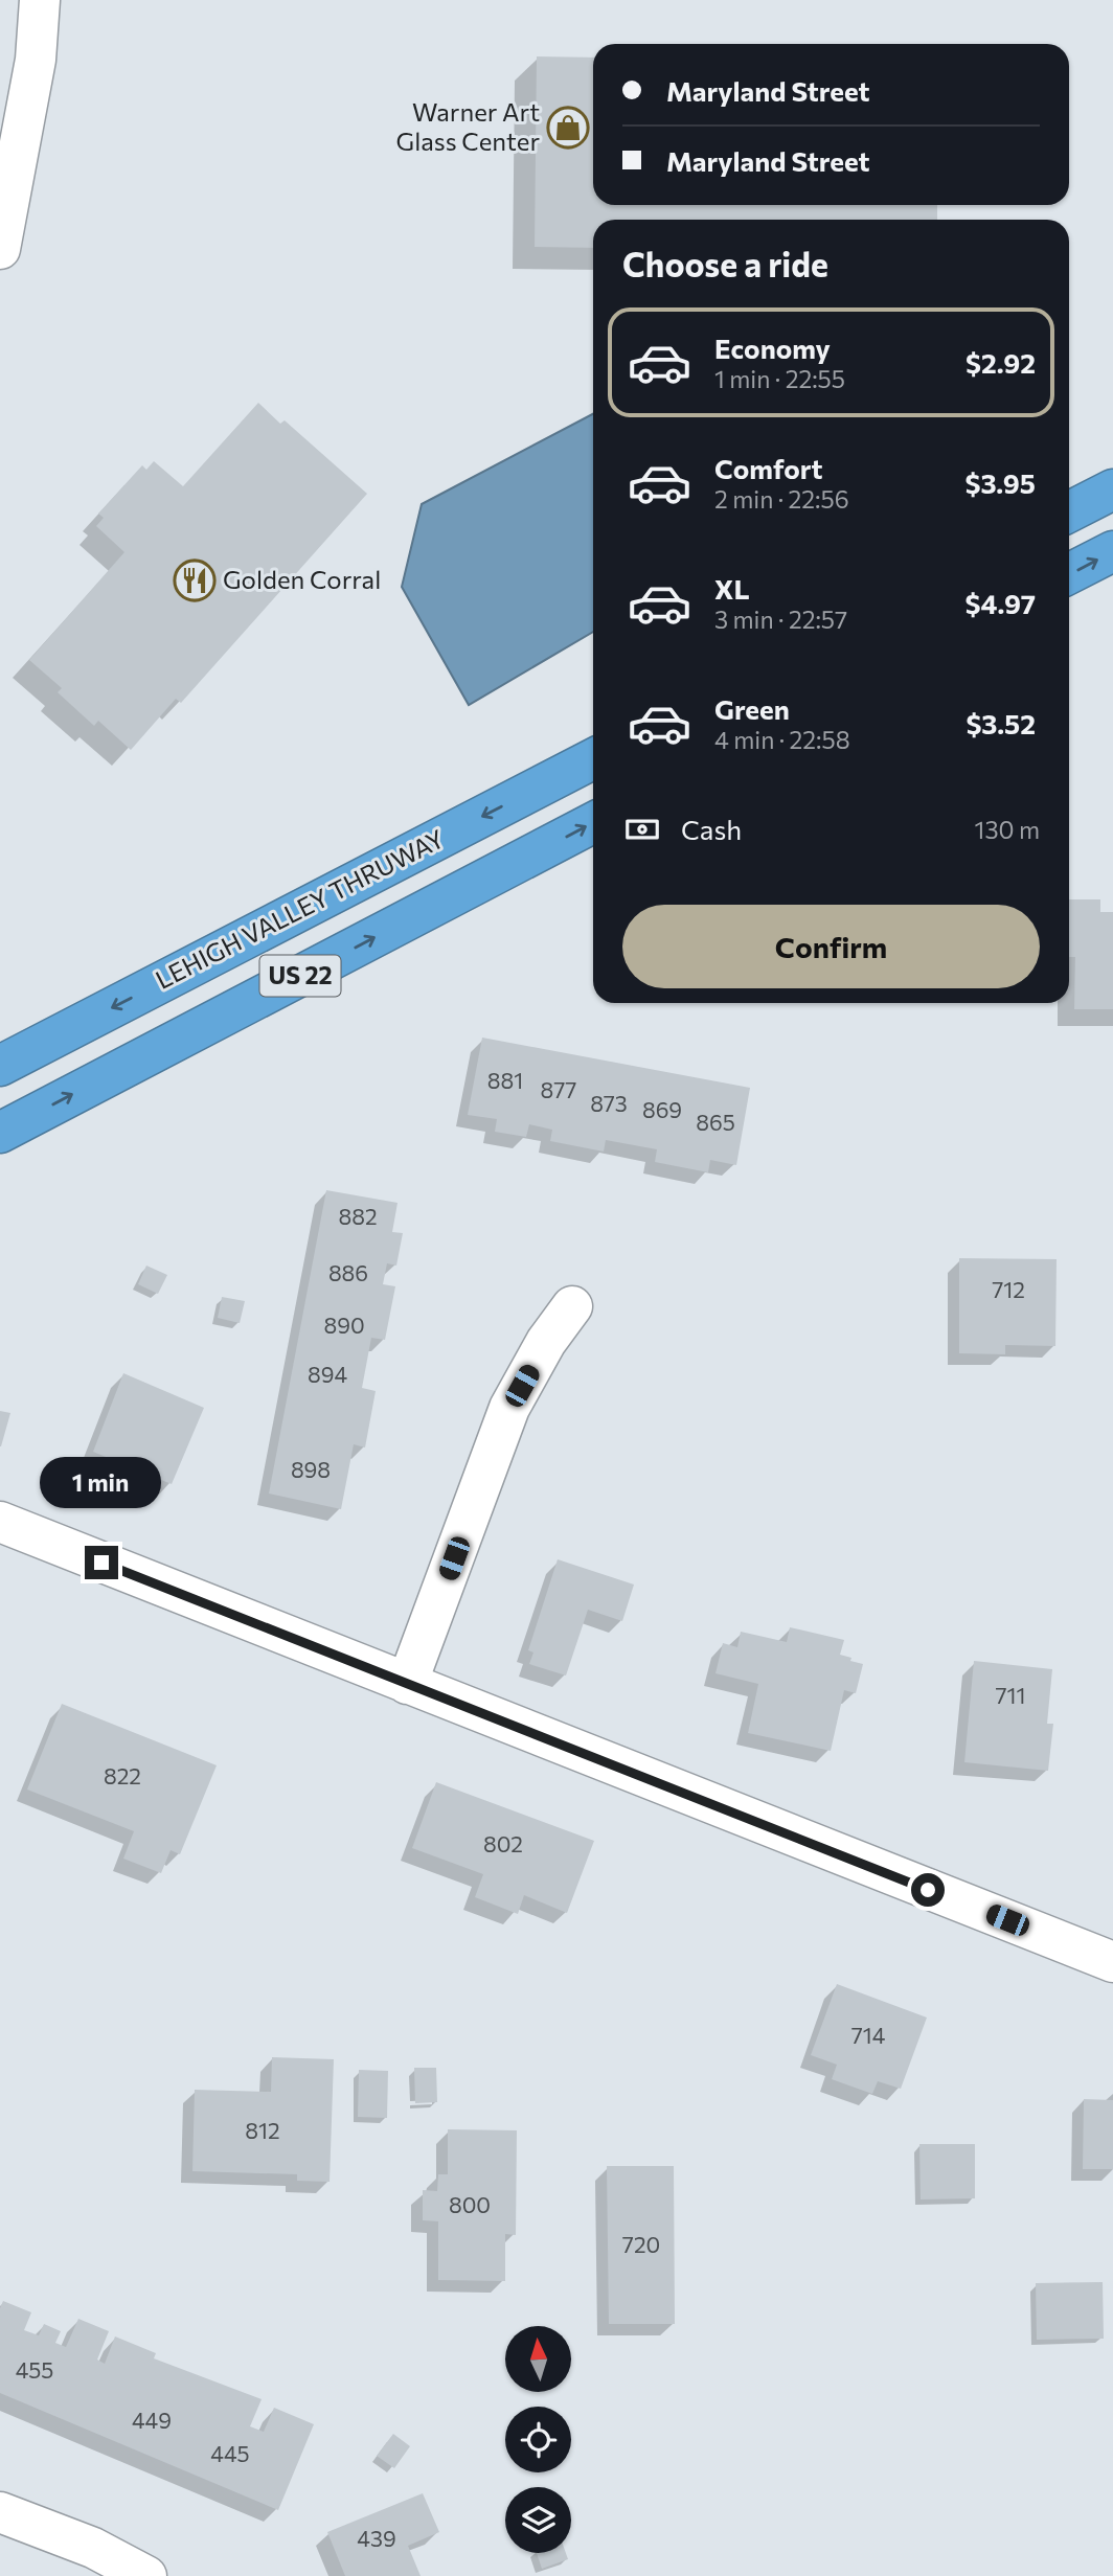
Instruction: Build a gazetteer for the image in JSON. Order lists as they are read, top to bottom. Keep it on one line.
{"streets":{"highway":["LEHIGH VALLEY THRUWAY","US 22"]},"places":{"shop":["Warner Art Glass Center"],"restaurant":["Golden Corral"]},"house_numbers":["881","877","873","869","865","882","886","712","890","894","898","711","822","802","714","812","800","720","455","449","445","439"],"north":"top","page":{"banner":["Maryland Street","Maryland Street"],"heading":"Choose a ride","list":[{"name":"Economy","note":"1 min · 22:55","value":"$2.92"},{"name":"Comfort","note":"2 min · 22:56","value":"$3.95"},{"name":"XL","note":"3 min · 22:57","value":"$4.97"},{"name":"Green","note":"4 min · 22:58","value":"$3.52"}],"pay":["Cash","130 m"],"buttons":"Confirm","bubble":"1 min"}}
